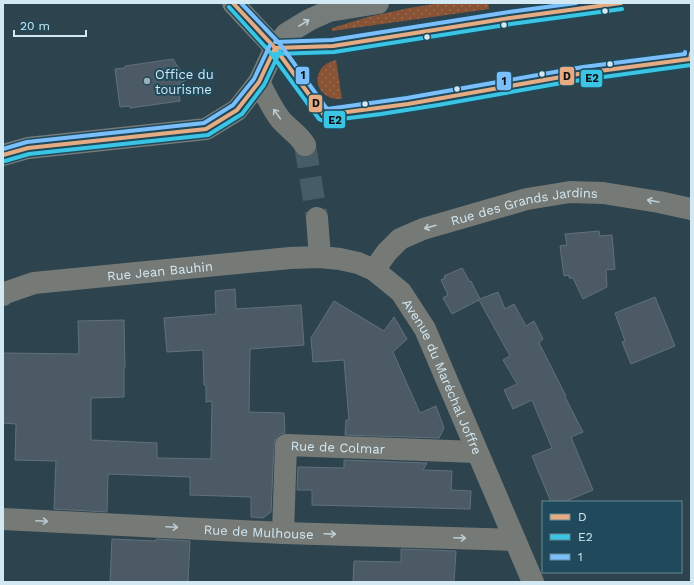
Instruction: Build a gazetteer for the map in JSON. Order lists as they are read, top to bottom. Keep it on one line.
{"streets":{"street":["Rue des Grands Jardins","Rue Jean Bauhin","Avenue du Maréchal Joffre","Rue de Colmar","Rue de Mulhouse"]},"crossings":[["Rue des Grands Jardins","Avenue du Maréchal Joffre"],["Rue Jean Bauhin","Avenue du Maréchal Joffre"],["Avenue du Maréchal Joffre","Rue de Colmar"],["Avenue du Maréchal Joffre","Rue de Mulhouse"],["Rue de Colmar","Rue de Mulhouse"]],"one_way":["Rue des Grands Jardins","Rue de Mulhouse"],"places":["Office du tourisme"],"lines":["transit line D","transit line 1","transit line E2"],"legend":["D","E2","1"],"scale_bar":"20 m"}
